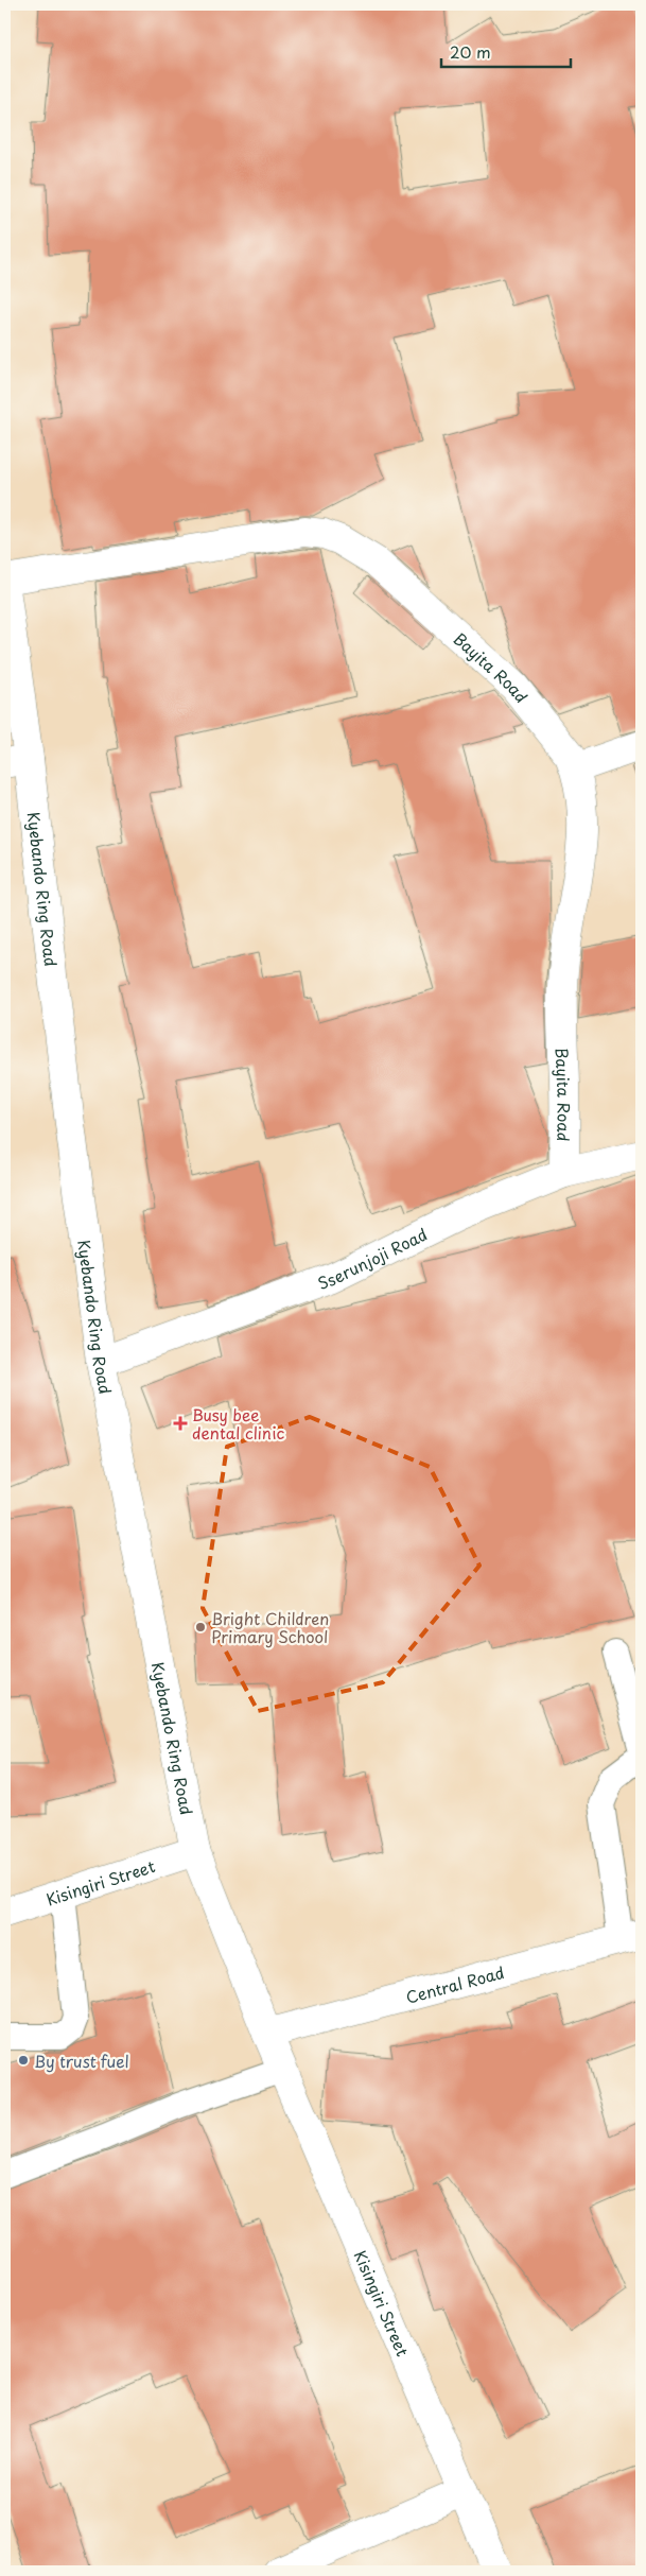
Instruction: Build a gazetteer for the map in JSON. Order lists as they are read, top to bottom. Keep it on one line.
{"streets":{"street":["Bayita Road","Kyebando Ring Road","Sserunjoji Road","Kisingiri Street","Central Road"]},"crossings":[["Bayita Road","Kyebando Ring Road"],["Bayita Road","Sserunjoji Road"],["Kyebando Ring Road","Sserunjoji Road"],["Kyebando Ring Road","Kisingiri Street"],["Kyebando Ring Road","Central Road"],["Kisingiri Street","Central Road"]],"places":{"health":["Busy bee dental clinic"],"other":["Bright Children Primary School","By trust fuel"]},"scale_bar":"20 m"}
